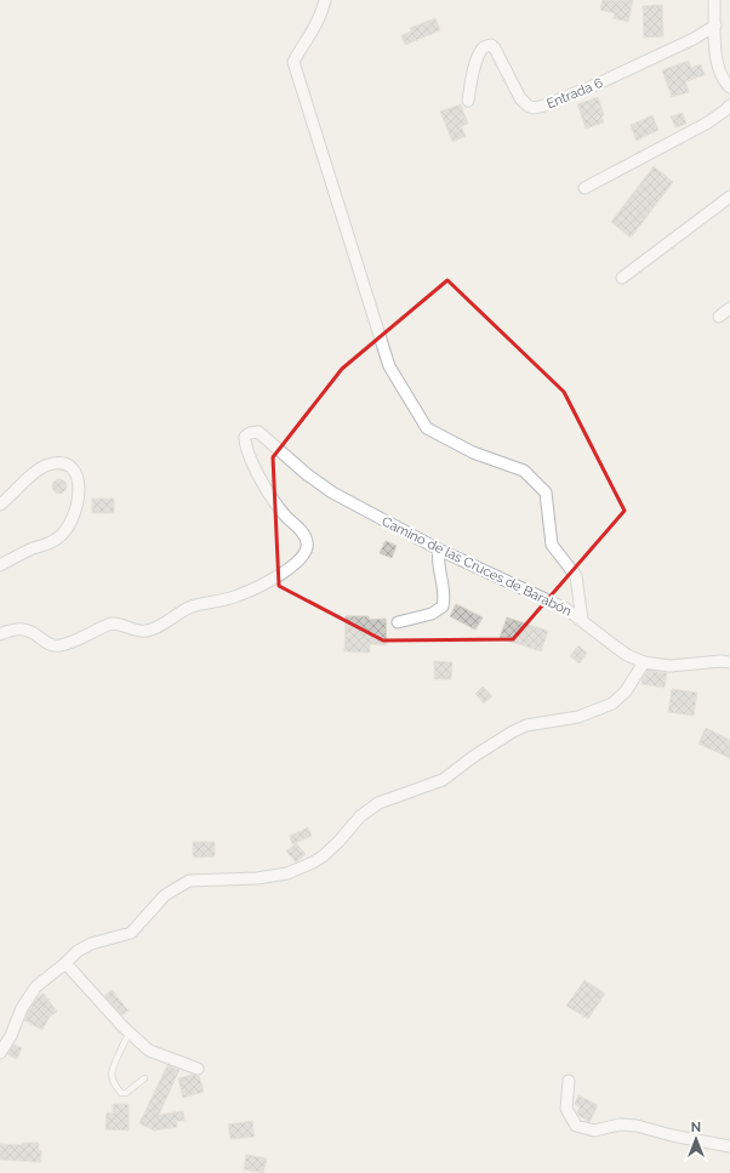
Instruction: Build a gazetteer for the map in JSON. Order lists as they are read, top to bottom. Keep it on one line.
{"streets":{"street":["Entrada 6","Camino de las Cruces de Barabón"]},"north":"top"}
